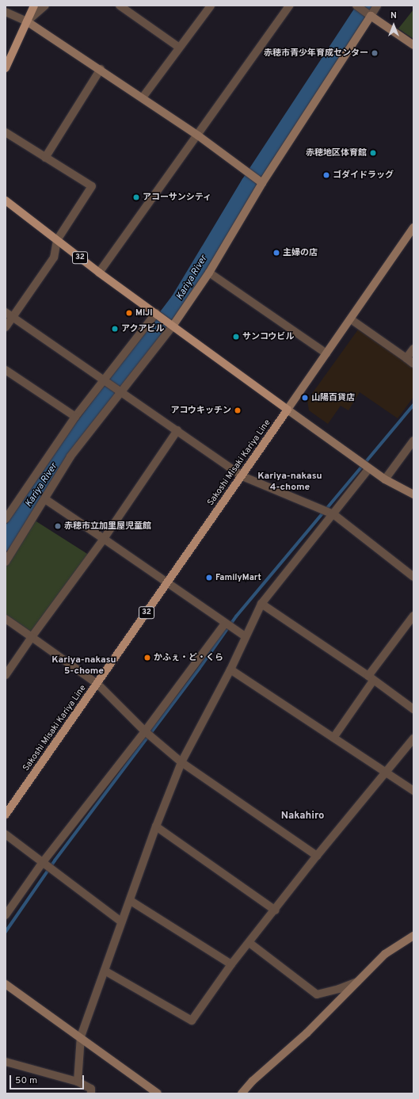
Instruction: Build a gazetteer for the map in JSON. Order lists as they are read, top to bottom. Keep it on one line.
{"streets":{"main road":["32","Sakoshi Misaki Kariya Line"]},"crossings":[["32","Sakoshi Misaki Kariya Line"]],"districts":["Kariya-nakasu 4-chome","Kariya-nakasu 5-chome","Nakahiro"],"water":["Kariya River"],"places":["赤穂市青少年育成センター","赤穂地区体育館","ゴダイドラッグ","アコーサンシティ","主婦の店","MIJI","アクアビル","サンコウビル","山陽百貨店","アコウキッチン","赤穂市立加里屋児童館","FamilyMart","かふぇ・ど・くら"],"scale_bar":"50 m","north":"top"}
